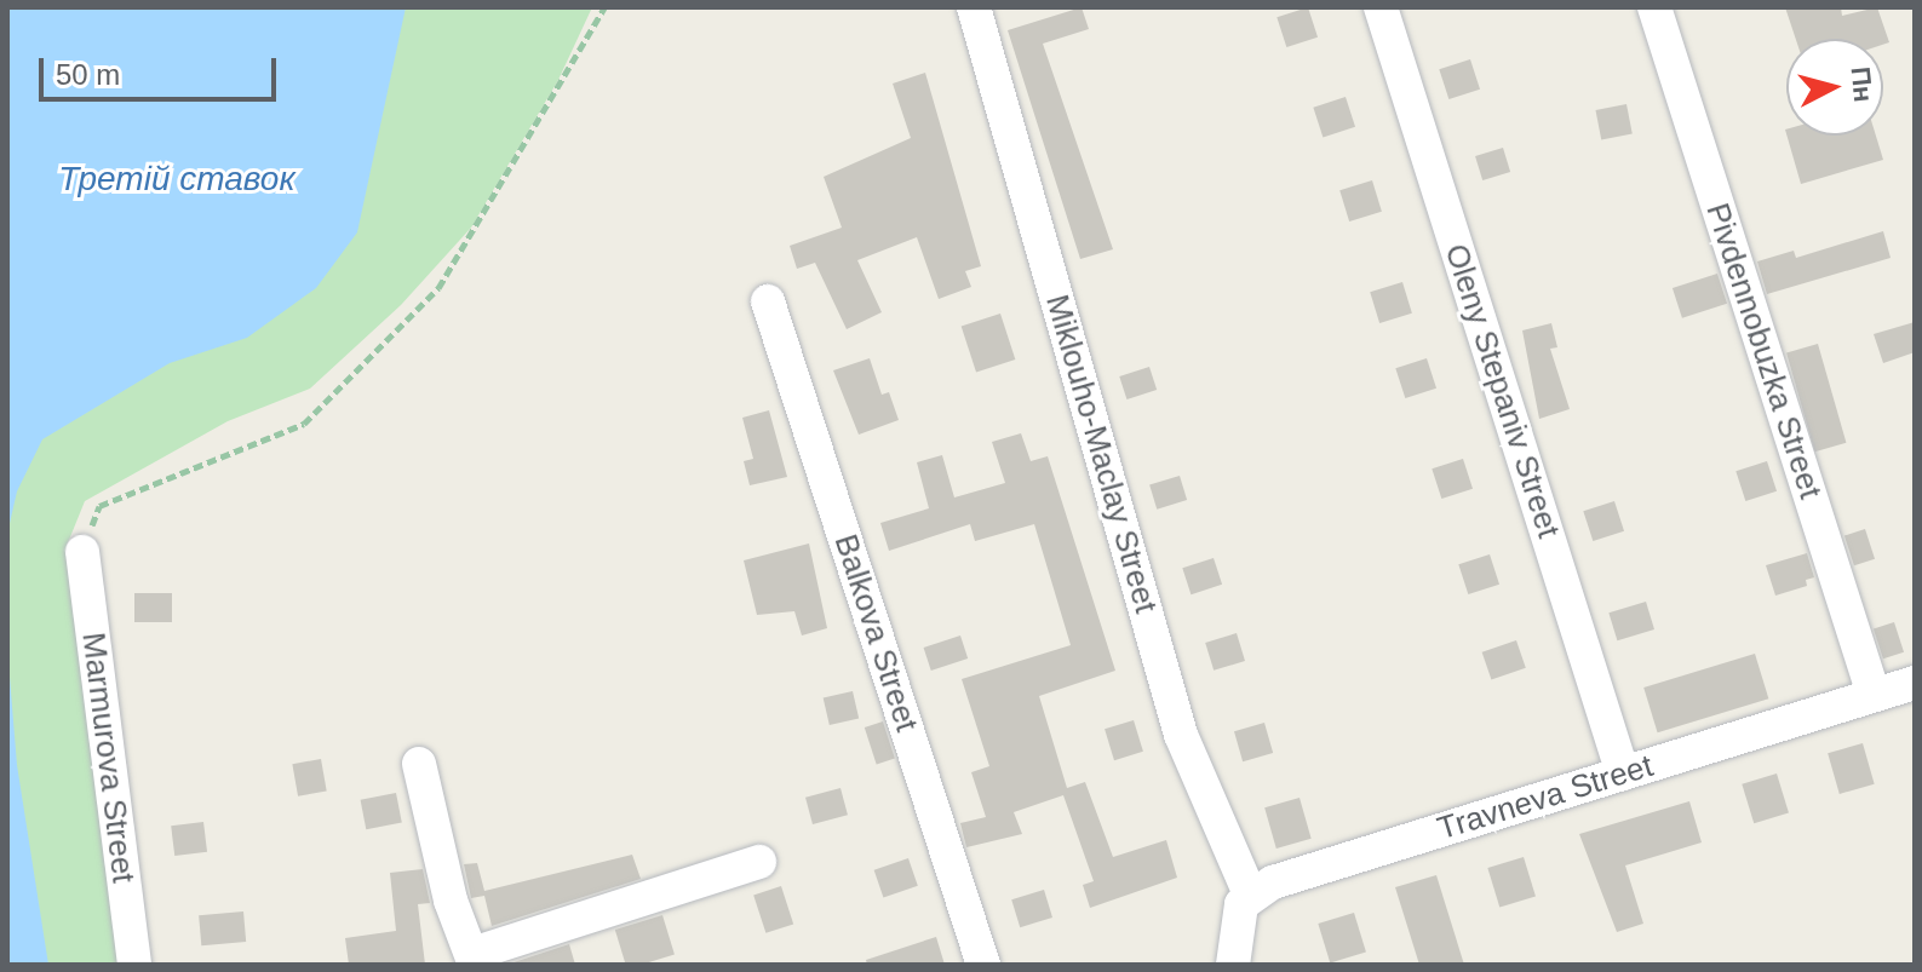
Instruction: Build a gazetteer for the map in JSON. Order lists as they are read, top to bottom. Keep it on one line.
{"streets":{"street":["Pivdennobuzka Street","Oleny Stepaniv Street","Miklouho-Maclay Street","Balkova Street","Marmurova Street","Travneva Street"]},"crossings":[["Pivdennobuzka Street","Travneva Street"],["Oleny Stepaniv Street","Travneva Street"],["Miklouho-Maclay Street","Travneva Street"]],"water":["Третій ставок"],"scale_bar":"50 m","north":"right"}
